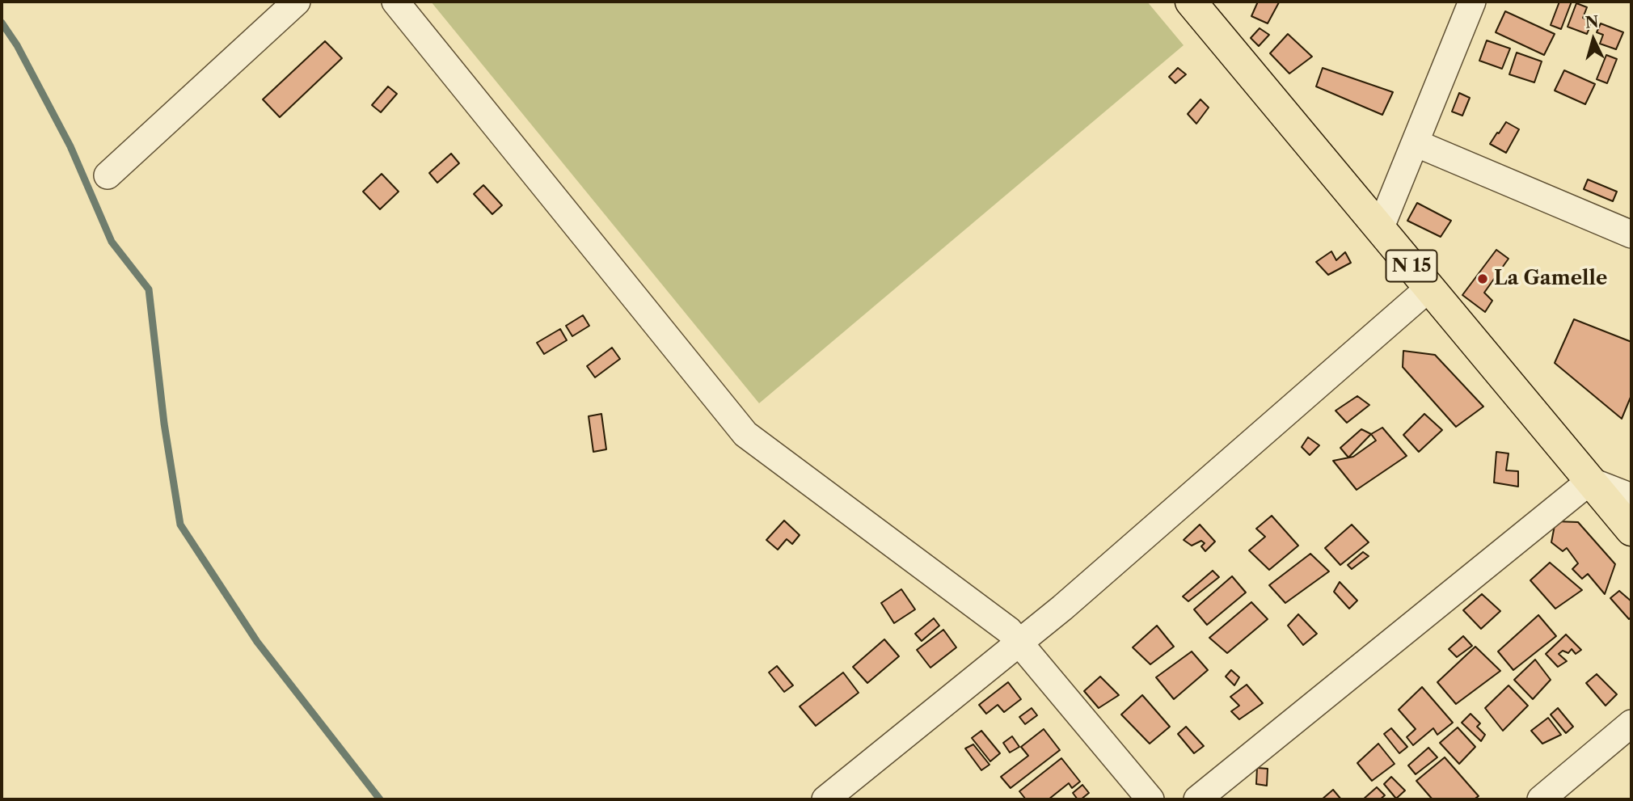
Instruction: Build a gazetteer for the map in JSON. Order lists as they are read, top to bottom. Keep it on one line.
{"streets":{"main road":["N 15"]},"places":["La Gamelle"],"north":"top"}
